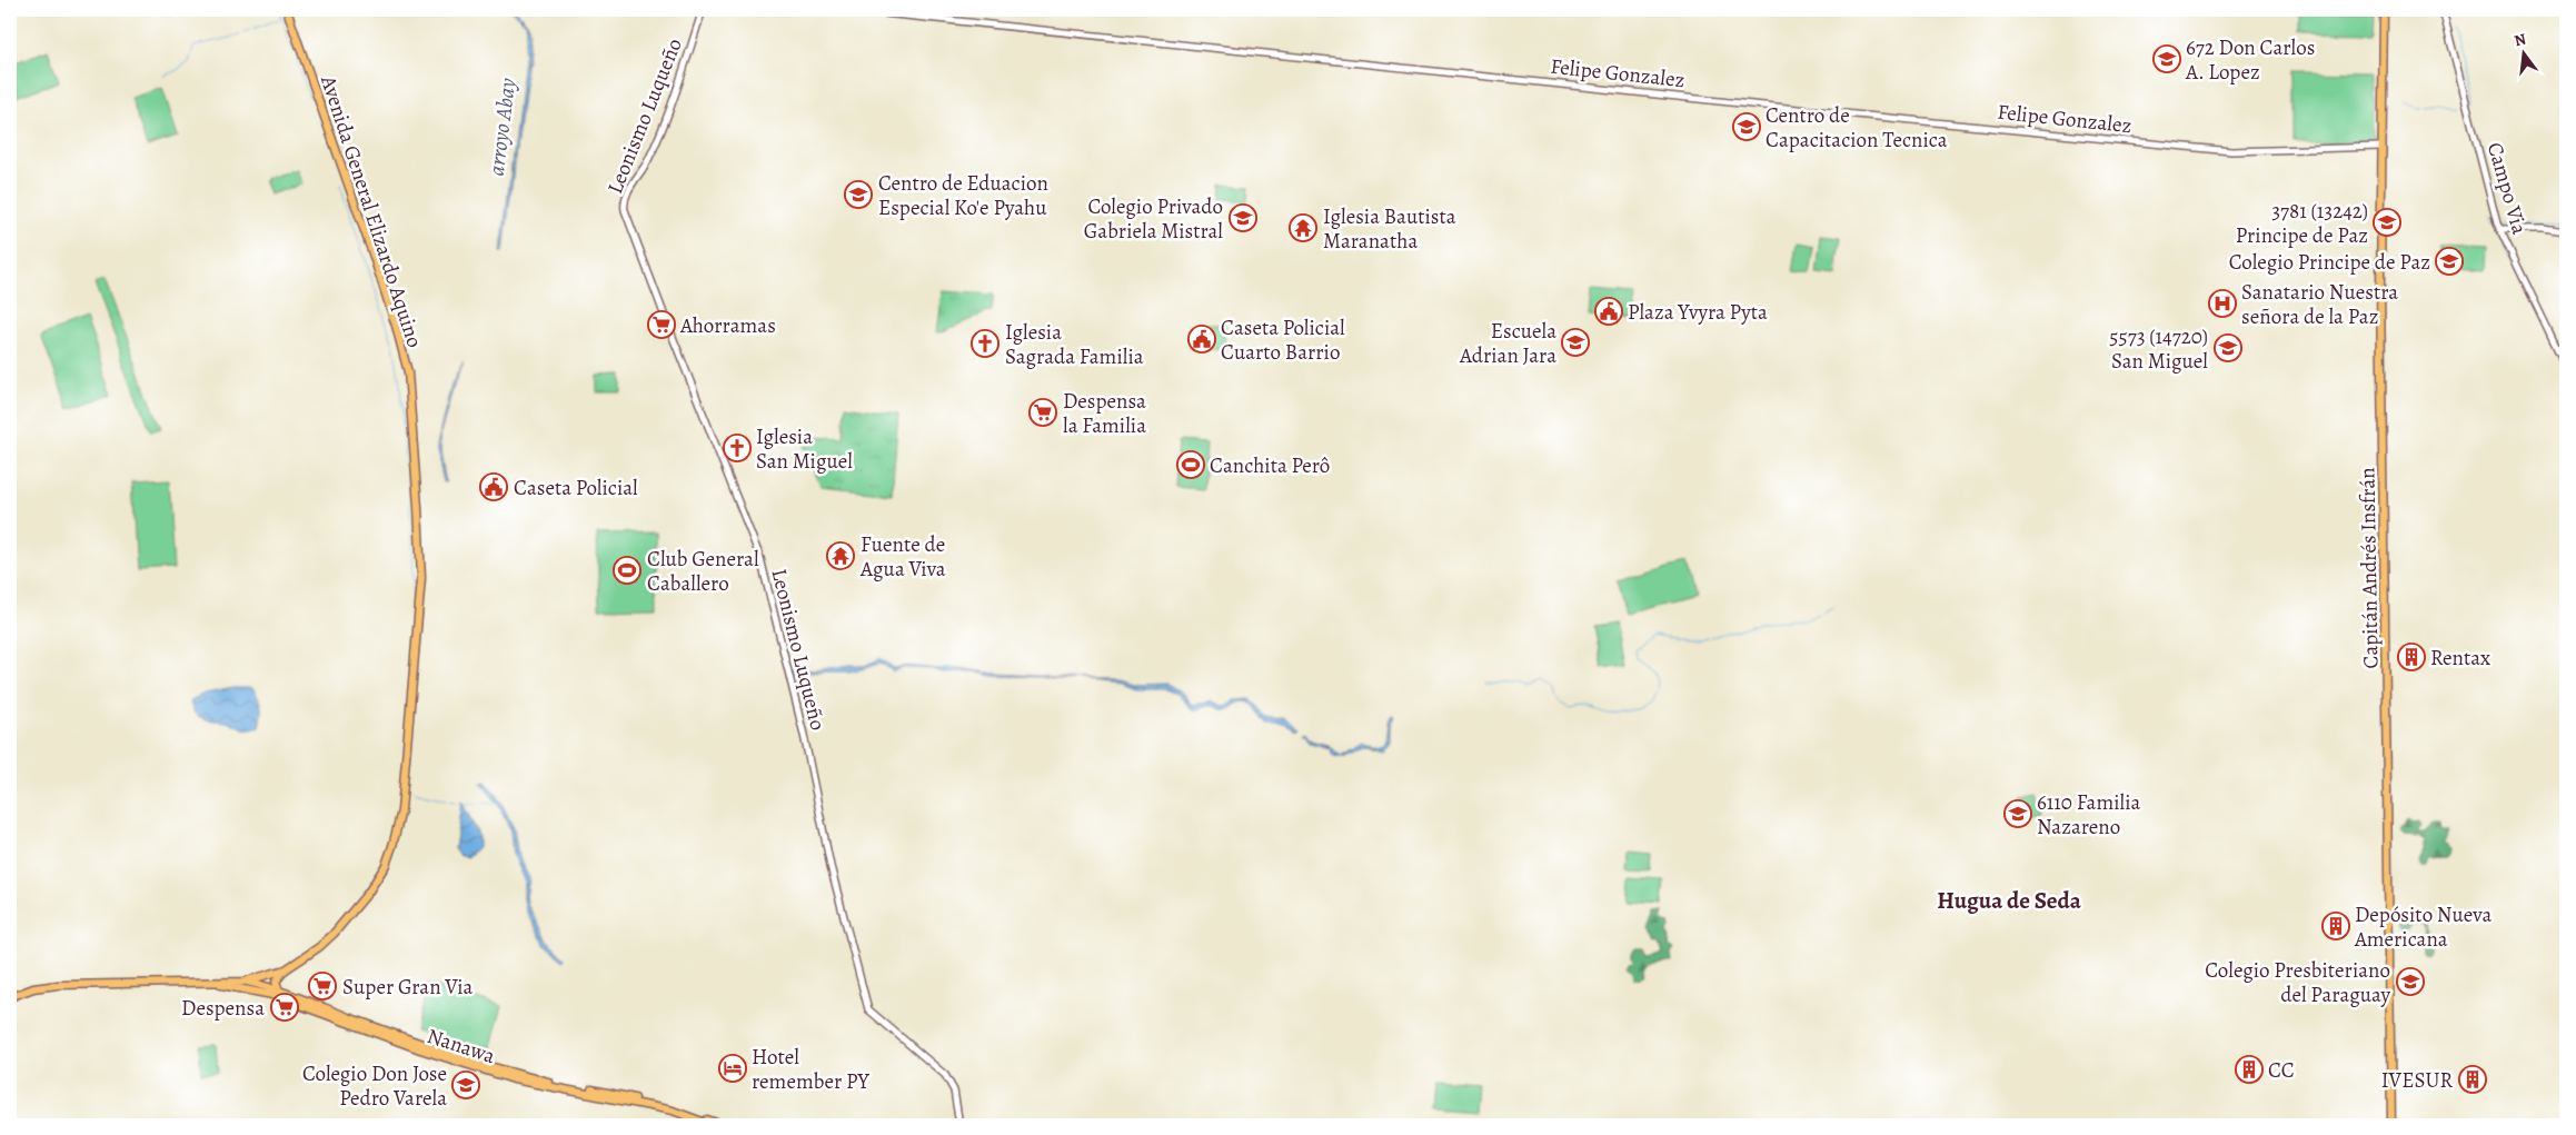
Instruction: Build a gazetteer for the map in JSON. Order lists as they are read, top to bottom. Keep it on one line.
{"streets":{"main road":["Avenida General Elizardo Aquino","Capitán Andrés Insfrán","Nanawa"],"street":["Felipe Gonzalez","Leonismo Luqueño","Campo Via"]},"crossings":[["Felipe Gonzalez","Capitán Andrés Insfrán"],["Avenida General Elizardo Aquino","Nanawa"]],"districts":["Hugua de Seda"],"water":["arroyo Abay"],"places":{"school or university":["672 Don Carlos A. Lopez","Centro de Capacitacion Tecnica","Centro de Eduacion Especial Ko'e Pyahu","Colegio Privado Gabriela Mistral","3781 (13242) Principe de Paz","Colegio Principe de Paz","Escuela Adrian Jara","5573 (14720) San Miguel","6110 Familia Nazareno","Colegio Presbiteriano del Paraguay","Colegio Don Jose Pedro Varela"],"temple":["Iglesia Bautista Maranatha","Fuente de Agua Viva"],"hospital":["Sanatario Nuestra señora de la Paz"],"public building":["Plaza Yvyra Pyta","Caseta Policial Cuarto Barrio","Caseta Policial"],"supermarket":["Ahorramas","Despensa la Familia","Super Gran Via","Despensa"],"church":["Iglesia Sagrada Familia","Iglesia San Miguel"],"sports":["Canchita Perô","Club General Caballero"],"building":["Rentax","Depósito Nueva Americana","CC","IVESUR"],"hotel":["Hotel remember PY"]},"north":"top"}
